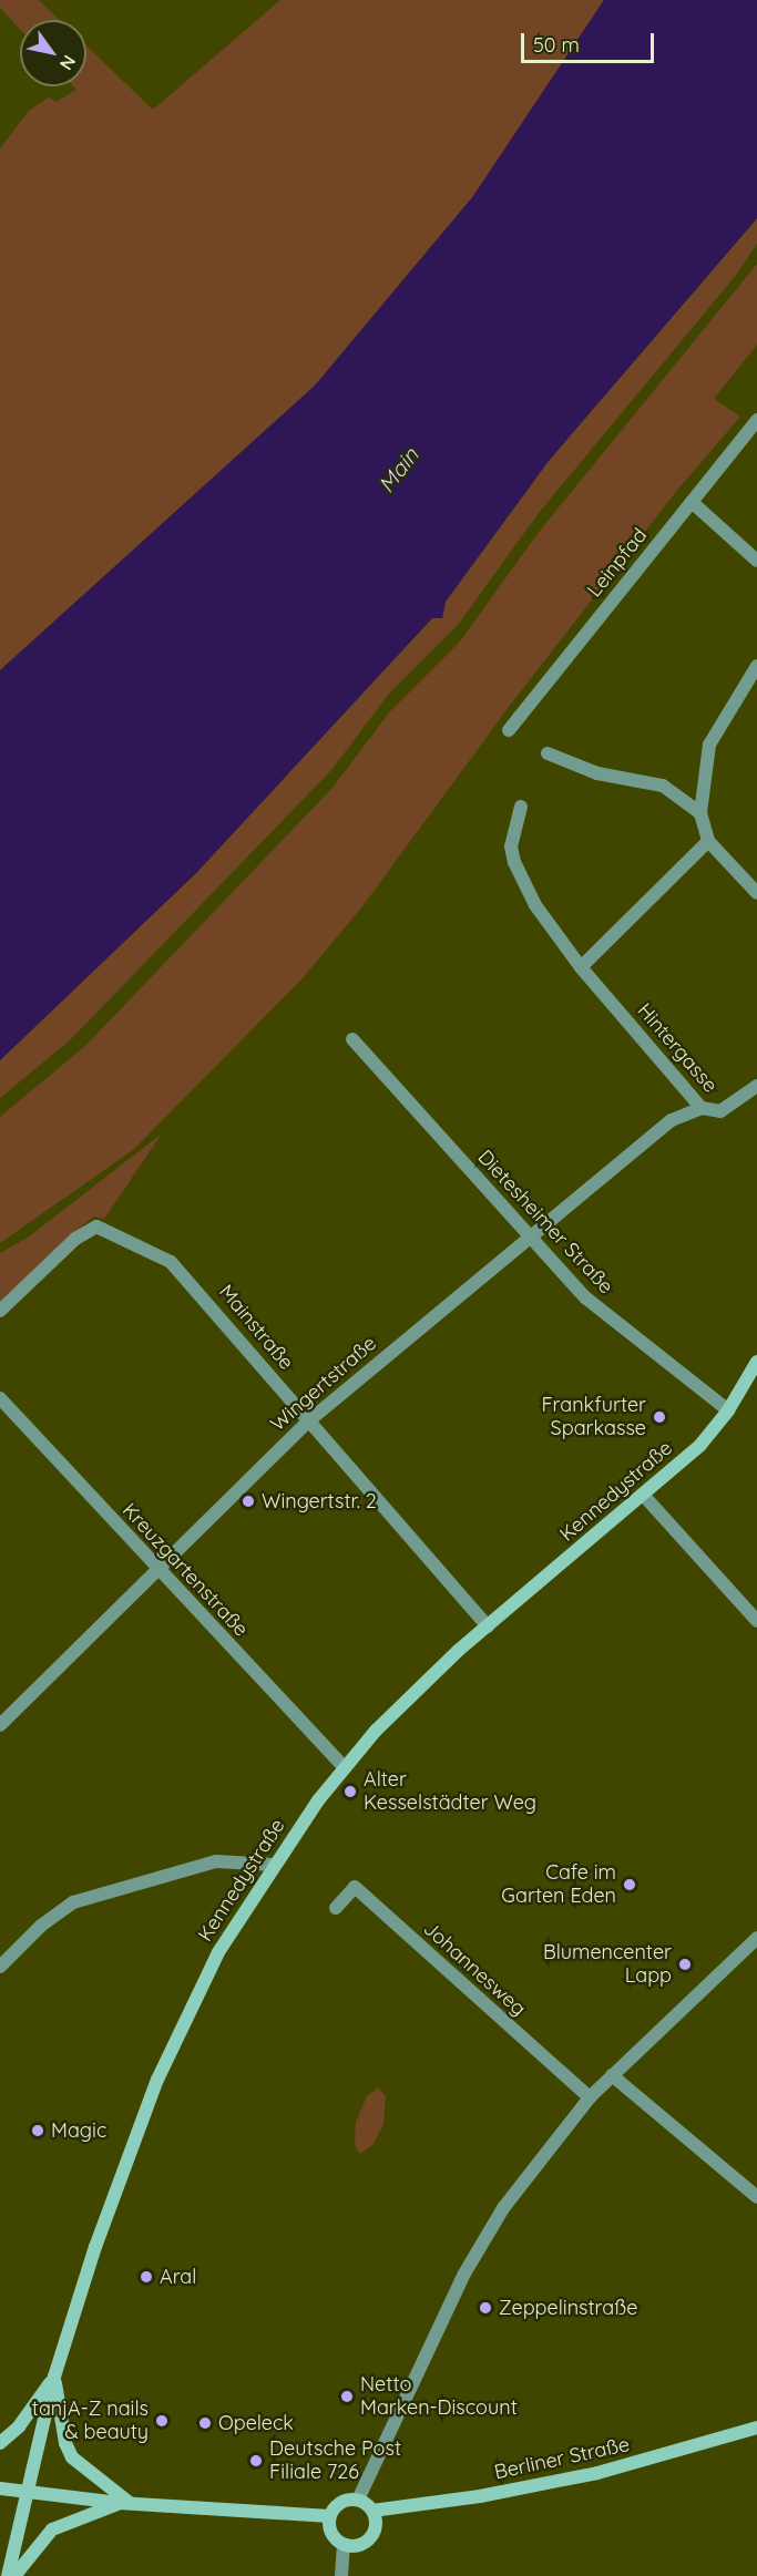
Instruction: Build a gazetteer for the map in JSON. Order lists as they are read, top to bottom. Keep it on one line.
{"streets":{"main road":["Kennedystraße","Berliner Straße"],"street":["Leinpfad","Hintergasse","Dietesheimer Straße","Mainstraße","Wingertstraße","Kreuzgartenstraße","Johannesweg"]},"crossings":[["Hintergasse","Wingertstraße"],["Dietesheimer Straße","Wingertstraße"],["Dietesheimer Straße","Kennedystraße"],["Mainstraße","Wingertstraße"],["Mainstraße","Kennedystraße"],["Wingertstraße","Kreuzgartenstraße"],["Kennedystraße","Kreuzgartenstraße"]],"water":["Main"],"places":["Frankfurter Sparkasse","Wingertstr. 2","Alter Kesselstädter Weg","Cafe im Garten Eden","Blumencenter Lapp","Magic","Aral","Zeppelinstraße","Netto Marken-Discount","tanjA-Z nails & beauty","Opeleck","Deutsche Post Filiale 726"],"scale_bar":"50 m","north":"bottom right"}
